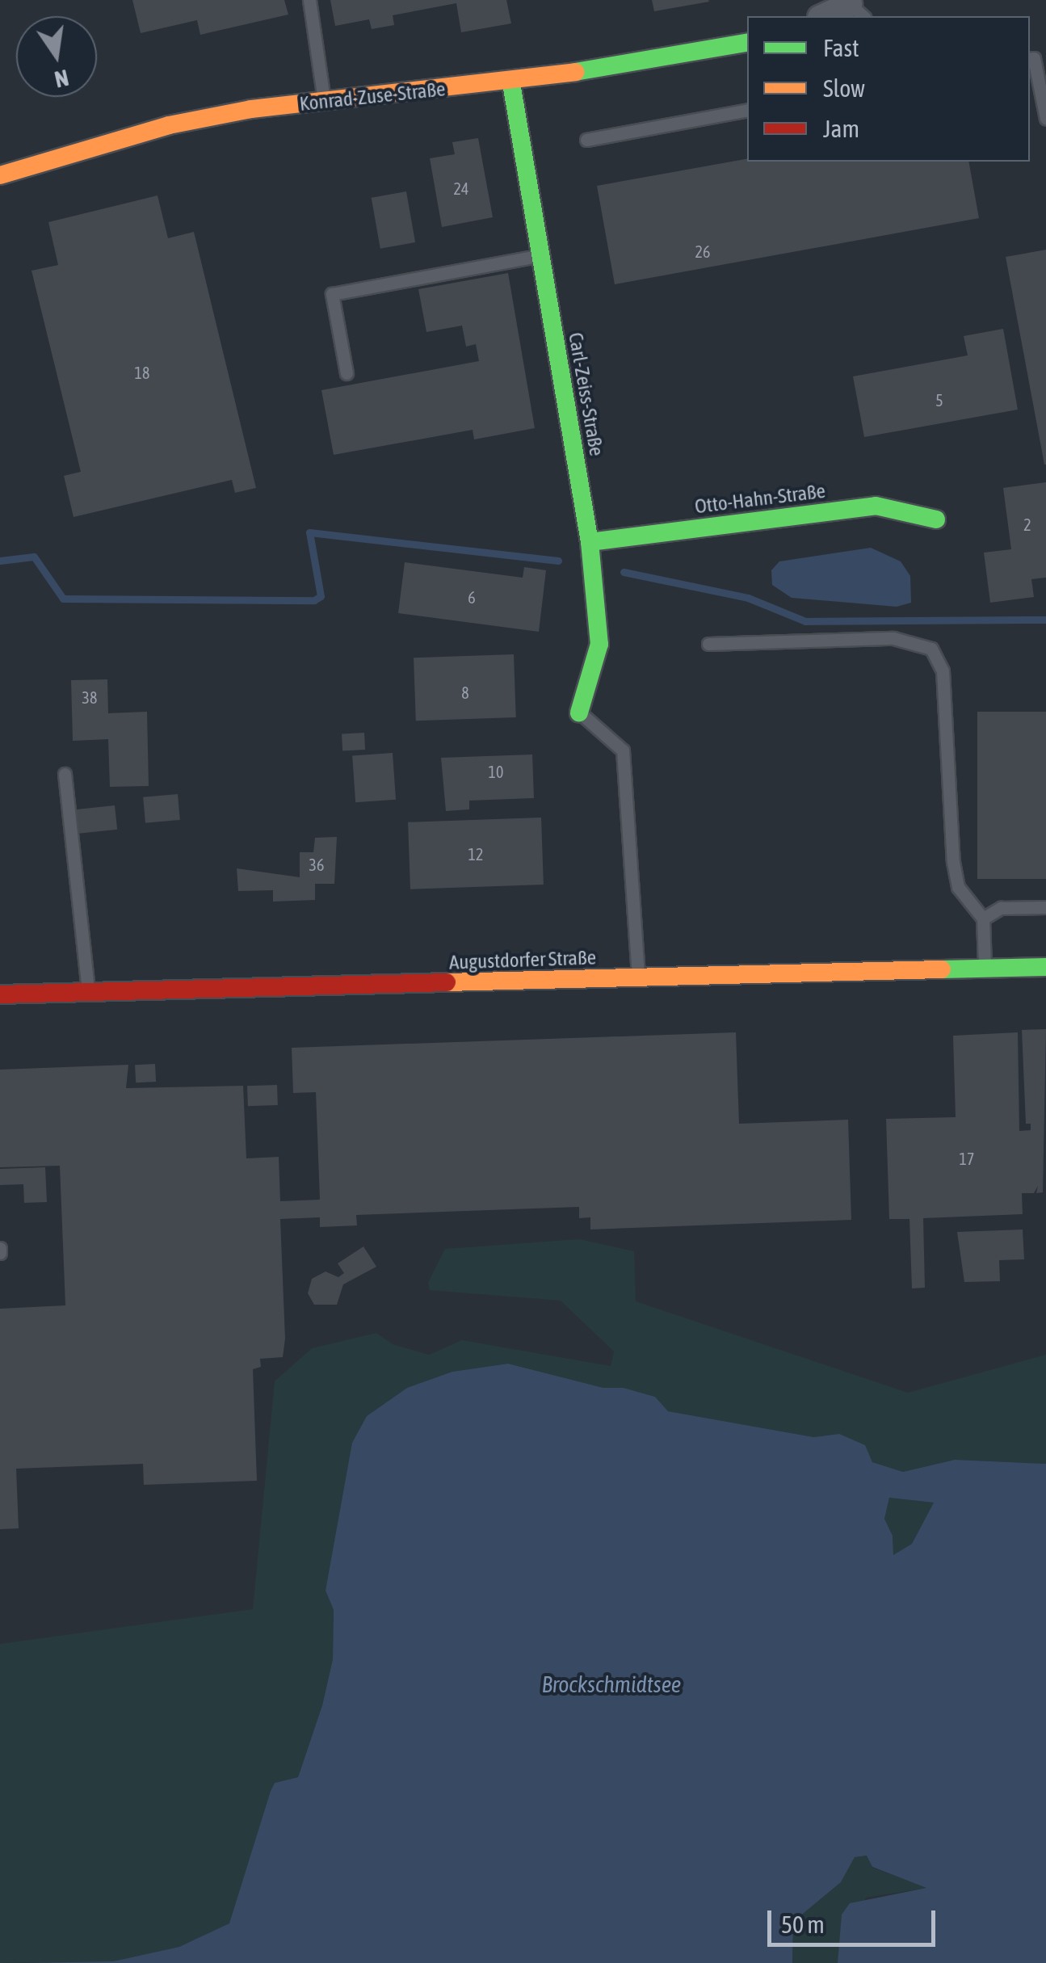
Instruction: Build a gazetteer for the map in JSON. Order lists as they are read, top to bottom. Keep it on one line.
{"streets":{"street":["Konrad-Zuse-Straße","Carl-Zeiss-Straße","Otto-Hahn-Straße","Augustdorfer Straße"]},"crossings":[["Konrad-Zuse-Straße","Carl-Zeiss-Straße"],["Carl-Zeiss-Straße","Otto-Hahn-Straße"]],"water":["Brockschmidtsee"],"house_numbers":["24","26","18","5","2","6","8","38","10","12","36","17"],"legend":["Fast","Slow","Jam"],"scale_bar":"50 m","north":"bottom"}
